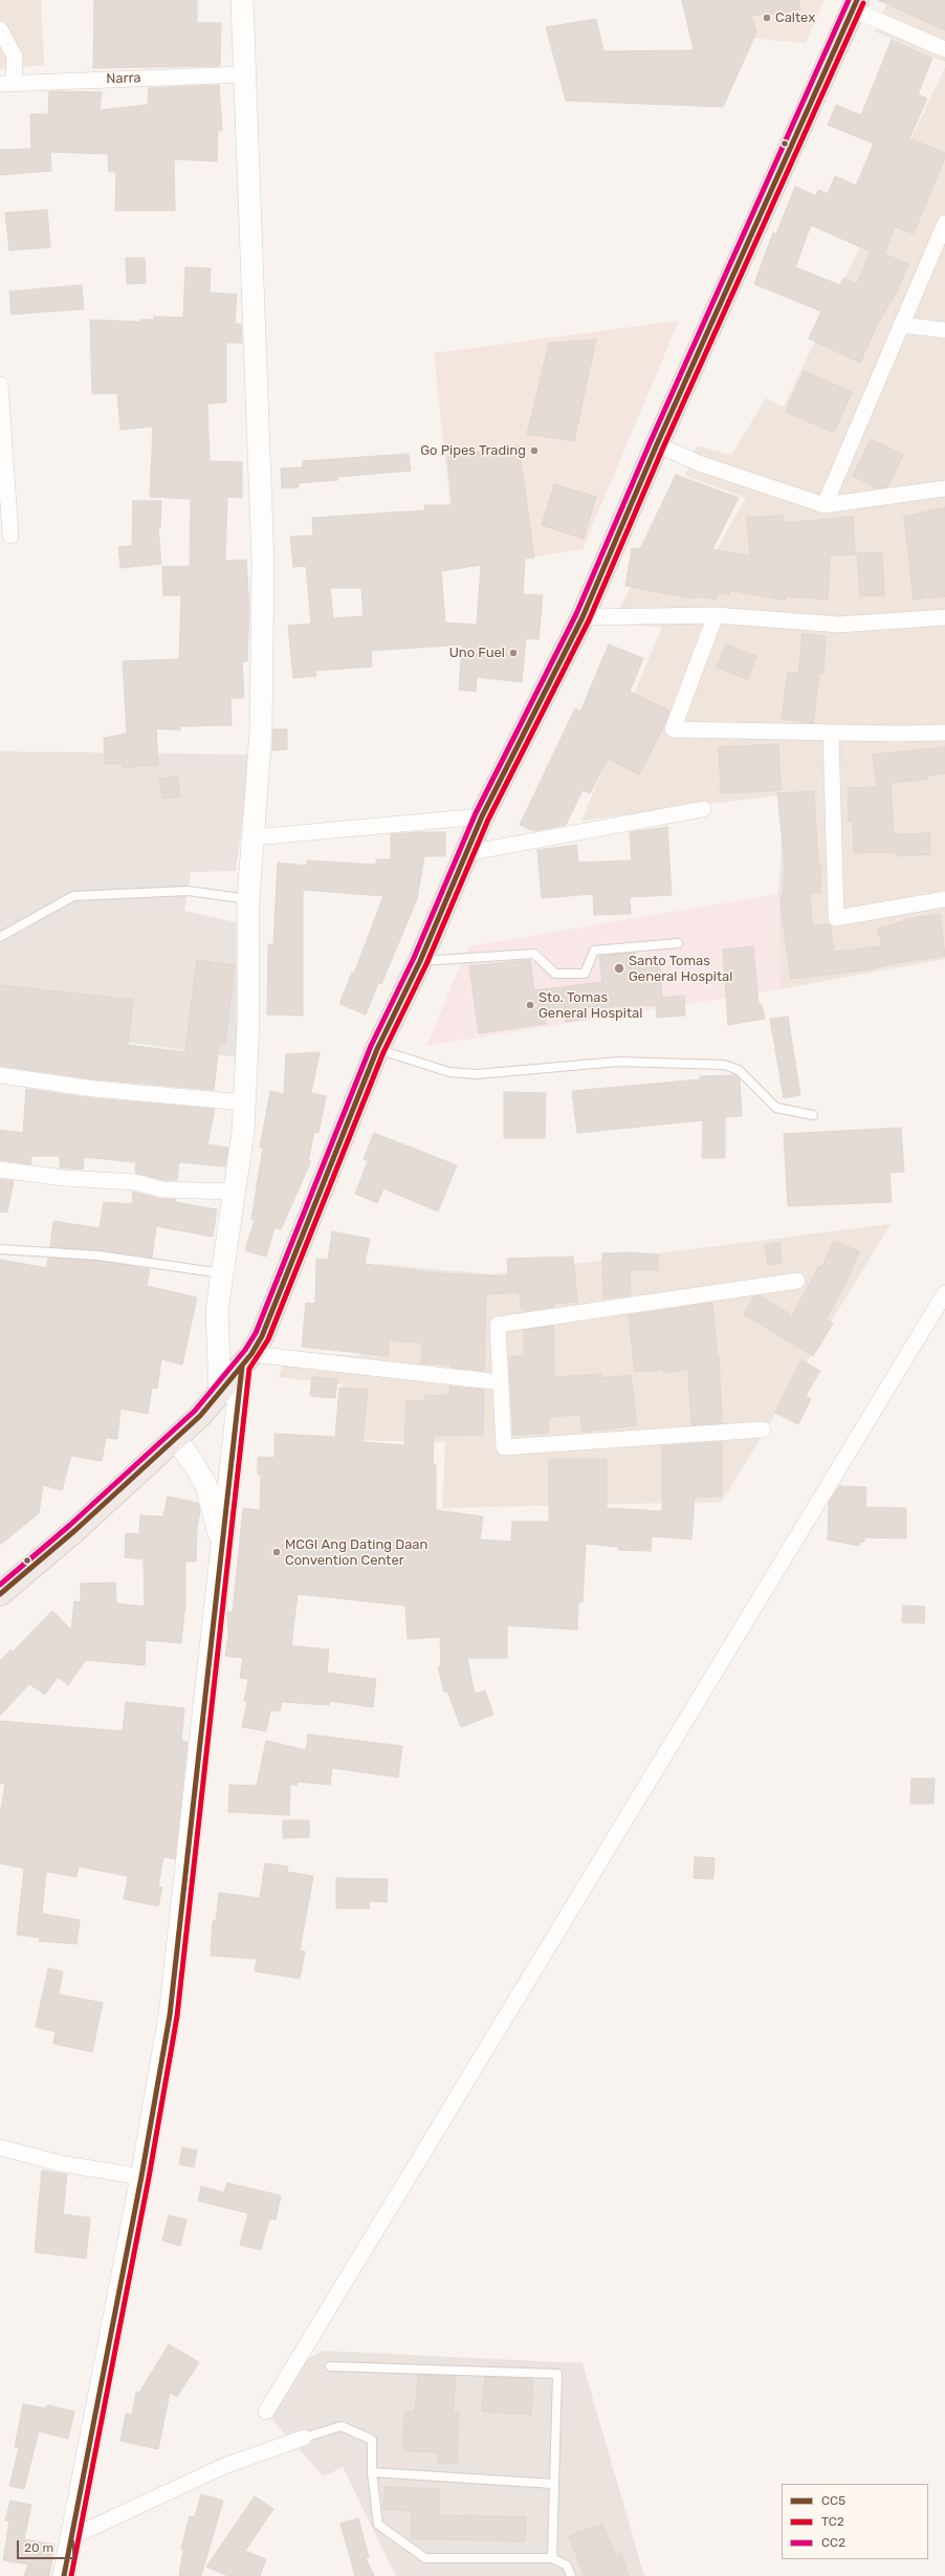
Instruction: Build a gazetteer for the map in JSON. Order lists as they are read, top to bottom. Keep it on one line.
{"streets":{"street":["Narra"]},"places":["Caltex","Go Pipes Trading","Uno Fuel","Santo Tomas General Hospital","Sto. Tomas General Hospital","MCGI Ang Dating Daan Convention Center"],"lines":["transit line CC5","transit line CC2","transit line TC2"],"legend":["CC5","TC2","CC2"],"scale_bar":"20 m"}
